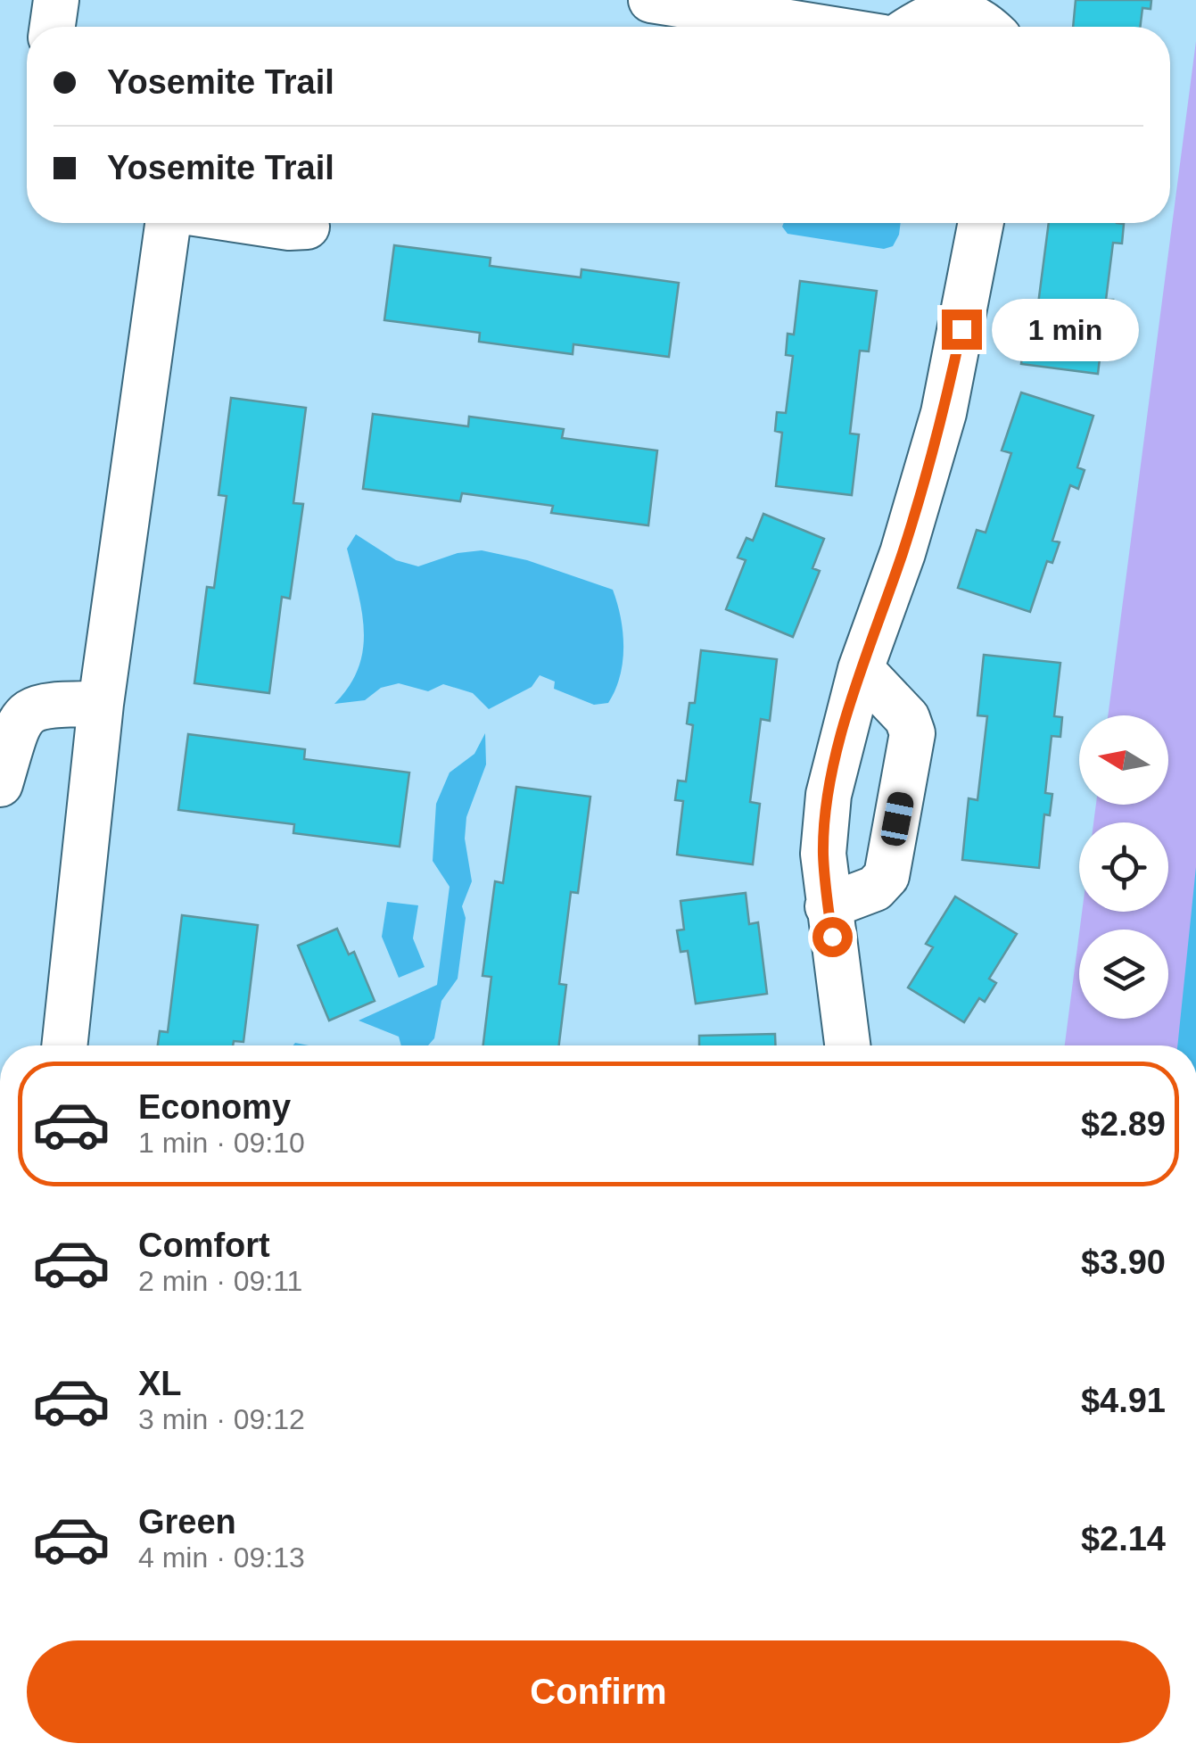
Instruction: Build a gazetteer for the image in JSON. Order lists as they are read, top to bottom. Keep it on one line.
{"north":"left","page":{"banner":["Yosemite Trail","Yosemite Trail"],"bubble":"1 min","list":[{"name":"Economy","note":"1 min · 09:10","value":"$2.89"},{"name":"Comfort","note":"2 min · 09:11","value":"$3.90"},{"name":"XL","note":"3 min · 09:12","value":"$4.91"},{"name":"Green","note":"4 min · 09:13","value":"$2.14"}],"buttons":"Confirm"}}
